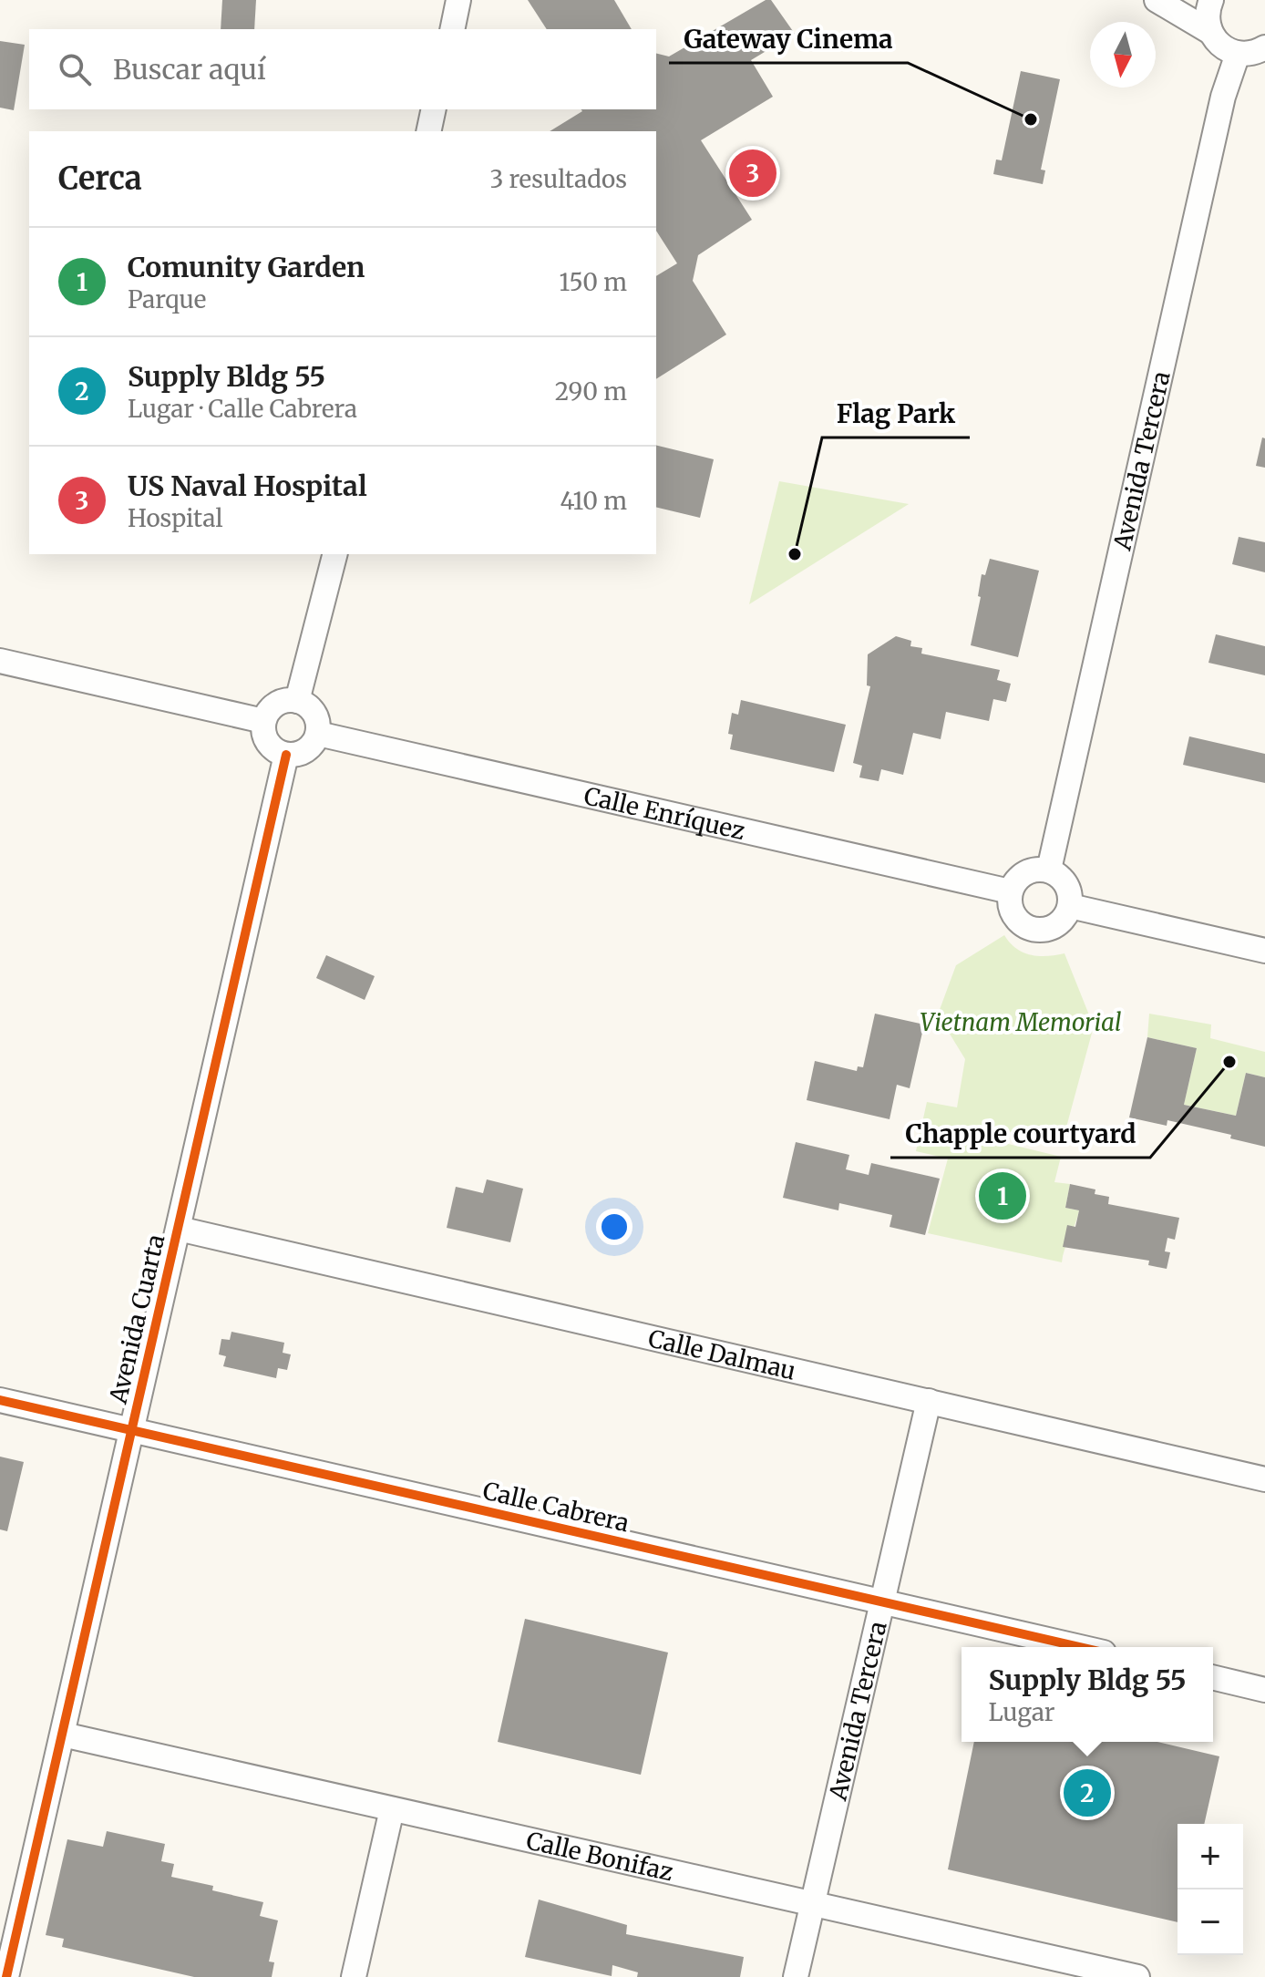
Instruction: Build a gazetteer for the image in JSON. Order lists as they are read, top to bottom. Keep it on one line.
{"streets":{"street":["Avenida Tercera","Calle Enríquez","Avenida Cuarta","Calle Dalmau","Calle Cabrera","Calle Bonifaz"]},"crossings":[["Avenida Tercera","Calle Enríquez"],["Avenida Tercera","Calle Dalmau"],["Avenida Tercera","Calle Cabrera"],["Avenida Tercera","Calle Bonifaz"],["Calle Enríquez","Avenida Cuarta"],["Avenida Cuarta","Calle Dalmau"],["Avenida Cuarta","Calle Cabrera"],["Avenida Cuarta","Calle Bonifaz"]],"parks":["Vietnam Memorial"],"places":["Gateway Cinema","Flag Park","Chapple courtyard"],"north":"bottom","page":{"search":"Buscar aquí","heading":["Cerca","3 resultados"],"pins":["3","1","2"],"list":[{"mark":"1","name":"Comunity Garden","note":"Parque","value":"150 m"},{"mark":"2","name":"Supply Bldg 55","note":"Lugar · Calle Cabrera","value":"290 m"},{"mark":"3","name":"US Naval Hospital","note":"Hospital","value":"410 m"}],"popup":["Supply Bldg 55","Lugar"],"map_buttons":["+","−"]}}
